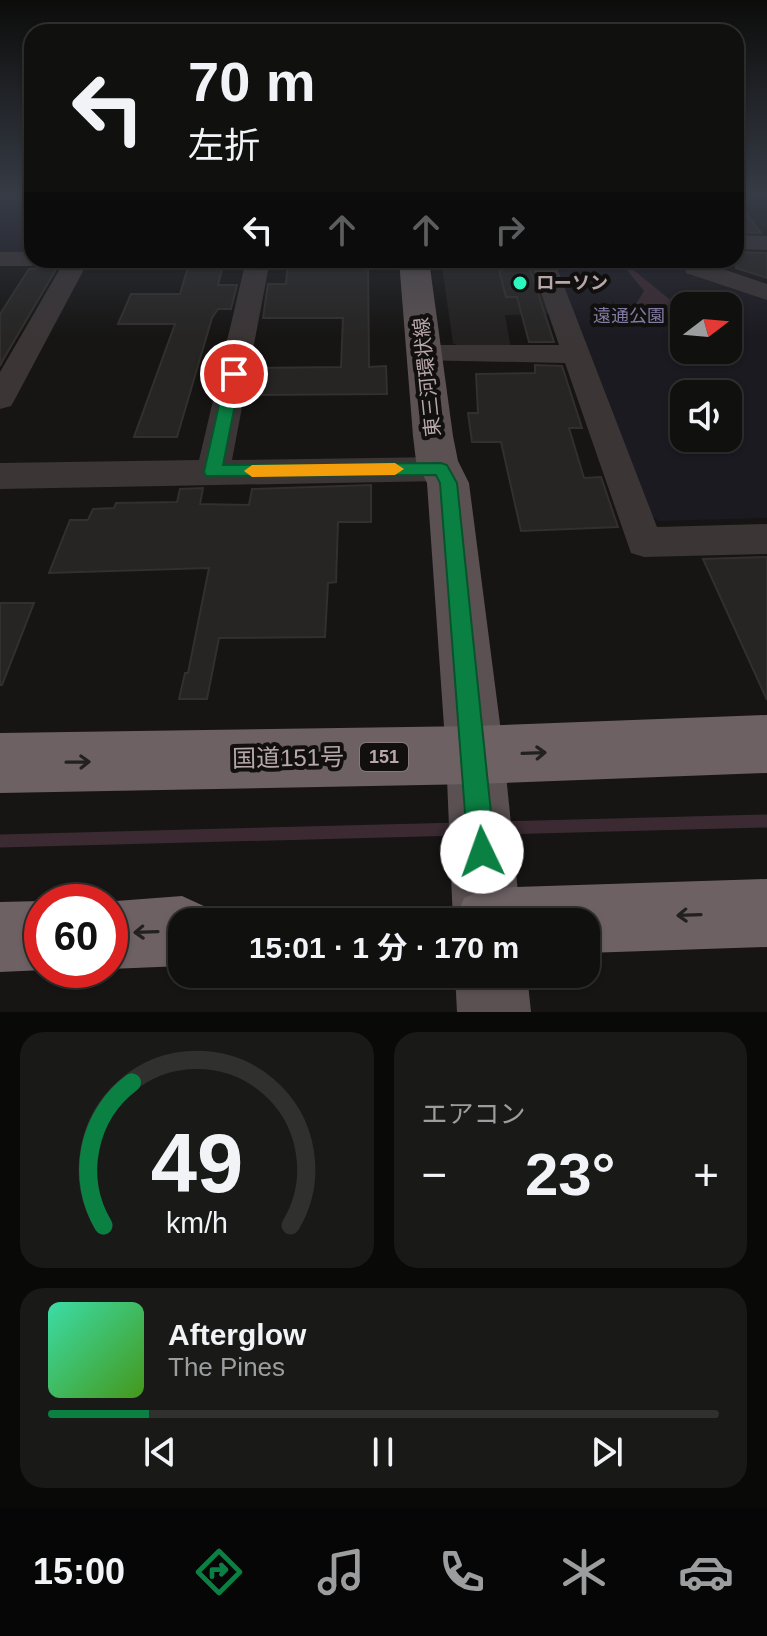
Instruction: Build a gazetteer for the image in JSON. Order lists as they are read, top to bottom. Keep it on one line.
{"streets":{"highway":["151","国道151号"],"main road":["東三河環状線"]},"crossings":[["東三河環状線","国道151号"]],"one_way":["国道151号"],"parks":["遠通公園"],"places":["ローソン"],"north":"right","page":{"turn":["70 m","左折"],"limit":"60","trip":"15:01 · 1 分 · 170 m","tile":"エアコン","heat":["−","23°","+"],"song":["Afterglow","The Pines"],"tabs":"15:00","gauge":["49","km/h"]}}
